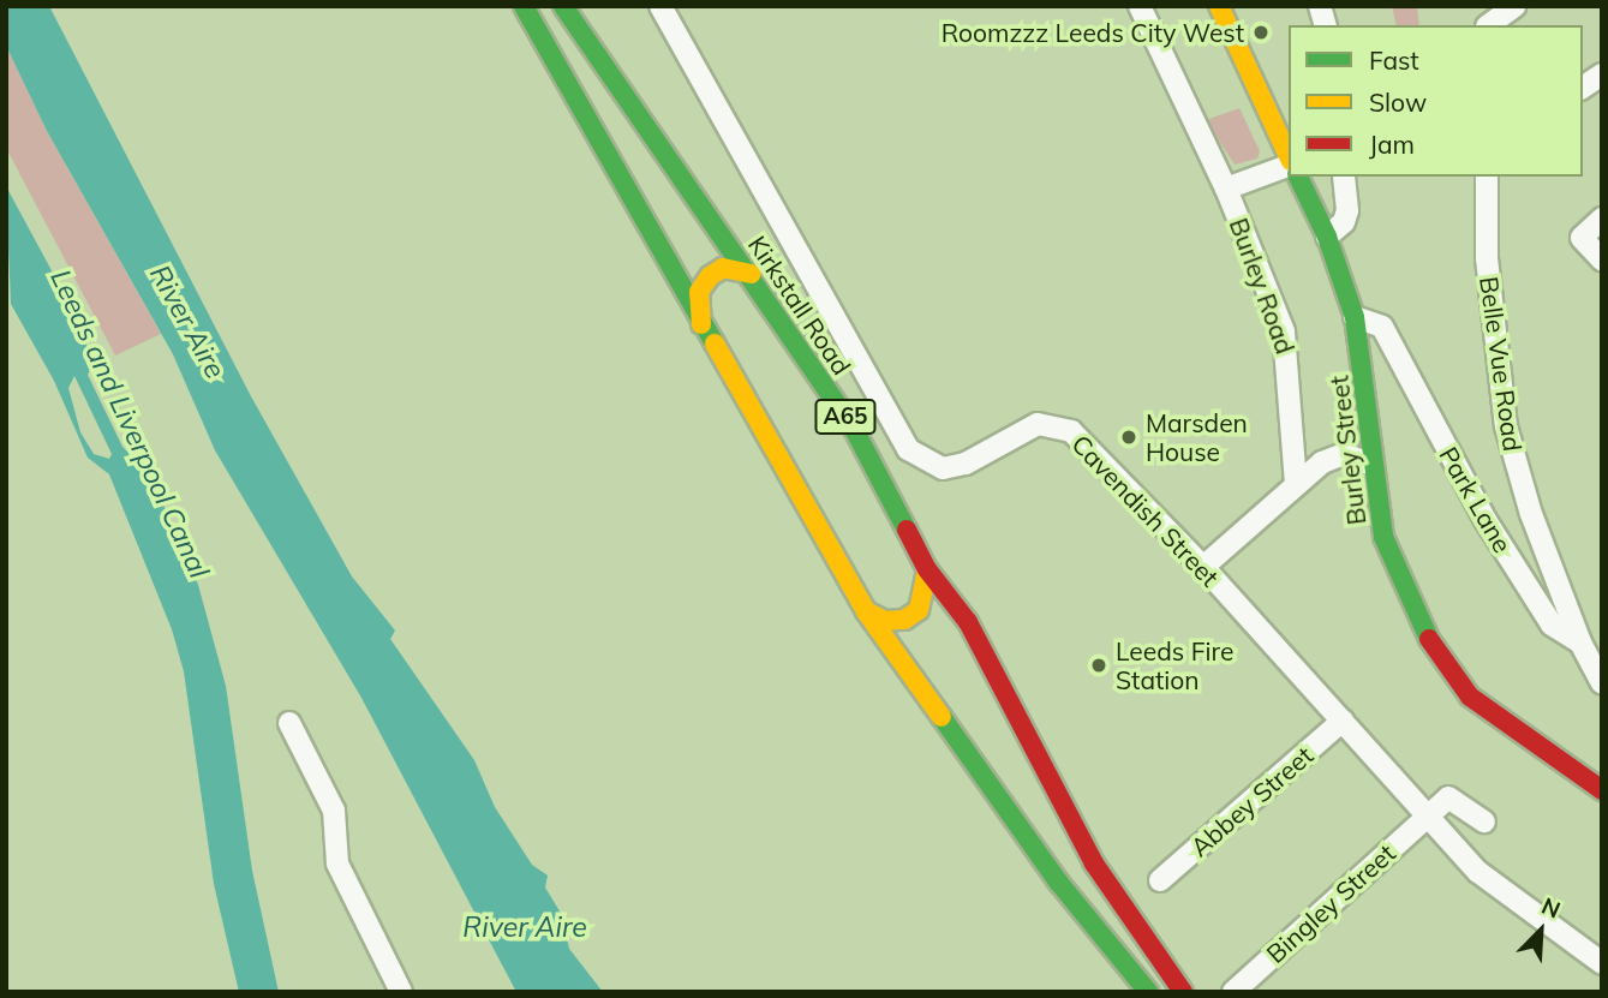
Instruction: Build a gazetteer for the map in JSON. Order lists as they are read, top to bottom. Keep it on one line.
{"streets":{"main road":["Burley Road","Kirkstall Road","A65","Burley Street"],"street":["Belle Vue Road","Park Lane","Cavendish Street","Abbey Street","Bingley Street"]},"crossings":[["Belle Vue Road","Park Lane"],["Burley Street","Park Lane"],["Cavendish Street","Abbey Street"],["Cavendish Street","Bingley Street"]],"water":["River Aire","Leeds and Liverpool Canal"],"places":["Roomzzz Leeds City West","Marsden House","Leeds Fire Station"],"legend":["Fast","Slow","Jam"],"north":"top right"}
